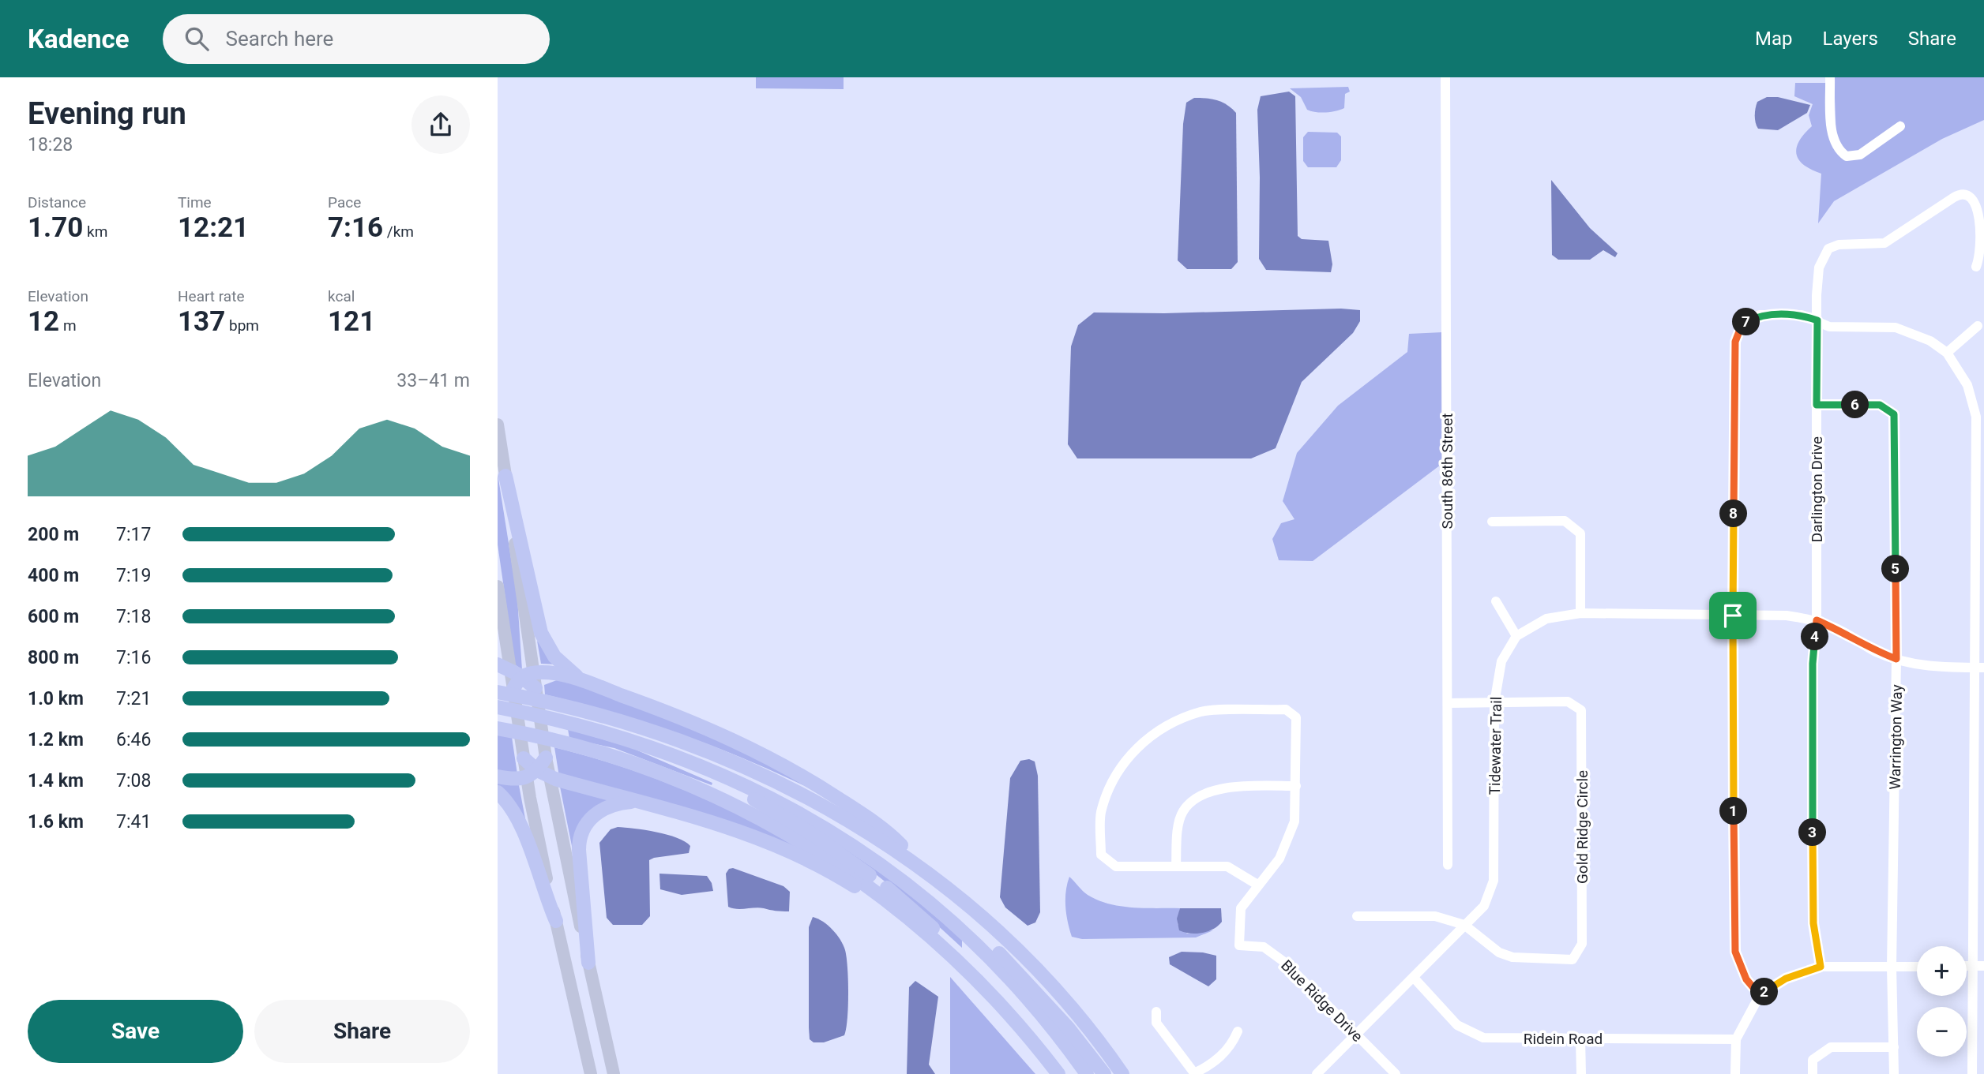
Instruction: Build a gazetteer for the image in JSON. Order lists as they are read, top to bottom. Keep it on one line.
{"streets":{"street":["South 86th Street","Darlington Drive","Warrington Way","Tidewater Trail","Gold Ridge Circle","Blue Ridge Drive","Ridein Road"]},"crossings":[["South 86th Street","Gold Ridge Circle"],["Darlington Drive","Warrington Way"],["Darlington Drive","Tidewater Trail"],["Warrington Way","Tidewater Trail"],["Tidewater Trail","Gold Ridge Circle"],["Tidewater Trail","Blue Ridge Drive"],["Tidewater Trail","Ridein Road"]],"page":{"header":"Kadence","search":"Search here","nav":["Map","Layers","Share"],"heading":["Evening run","18:28"],"stats":[["Distance","1.70 km"],["Time","12:21"],["Pace","7:16 /km"],["Elevation","12 m"],["Heart rate","137 bpm"],["kcal","121"]],"pins":["7","6","8","5","4","1","3","2"],"chart":["Elevation","33–41 m"],"list":[{"name":"200 m","note":"7:17"},{"name":"400 m","note":"7:19"},{"name":"600 m","note":"7:18"},{"name":"800 m","note":"7:16"},{"name":"1.0 km","note":"7:21"},{"name":"1.2 km","note":"6:46"},{"name":"1.4 km","note":"7:08"},{"name":"1.6 km","note":"7:41"}],"map_buttons":["+","−"],"buttons":["Save","Share"]}}
